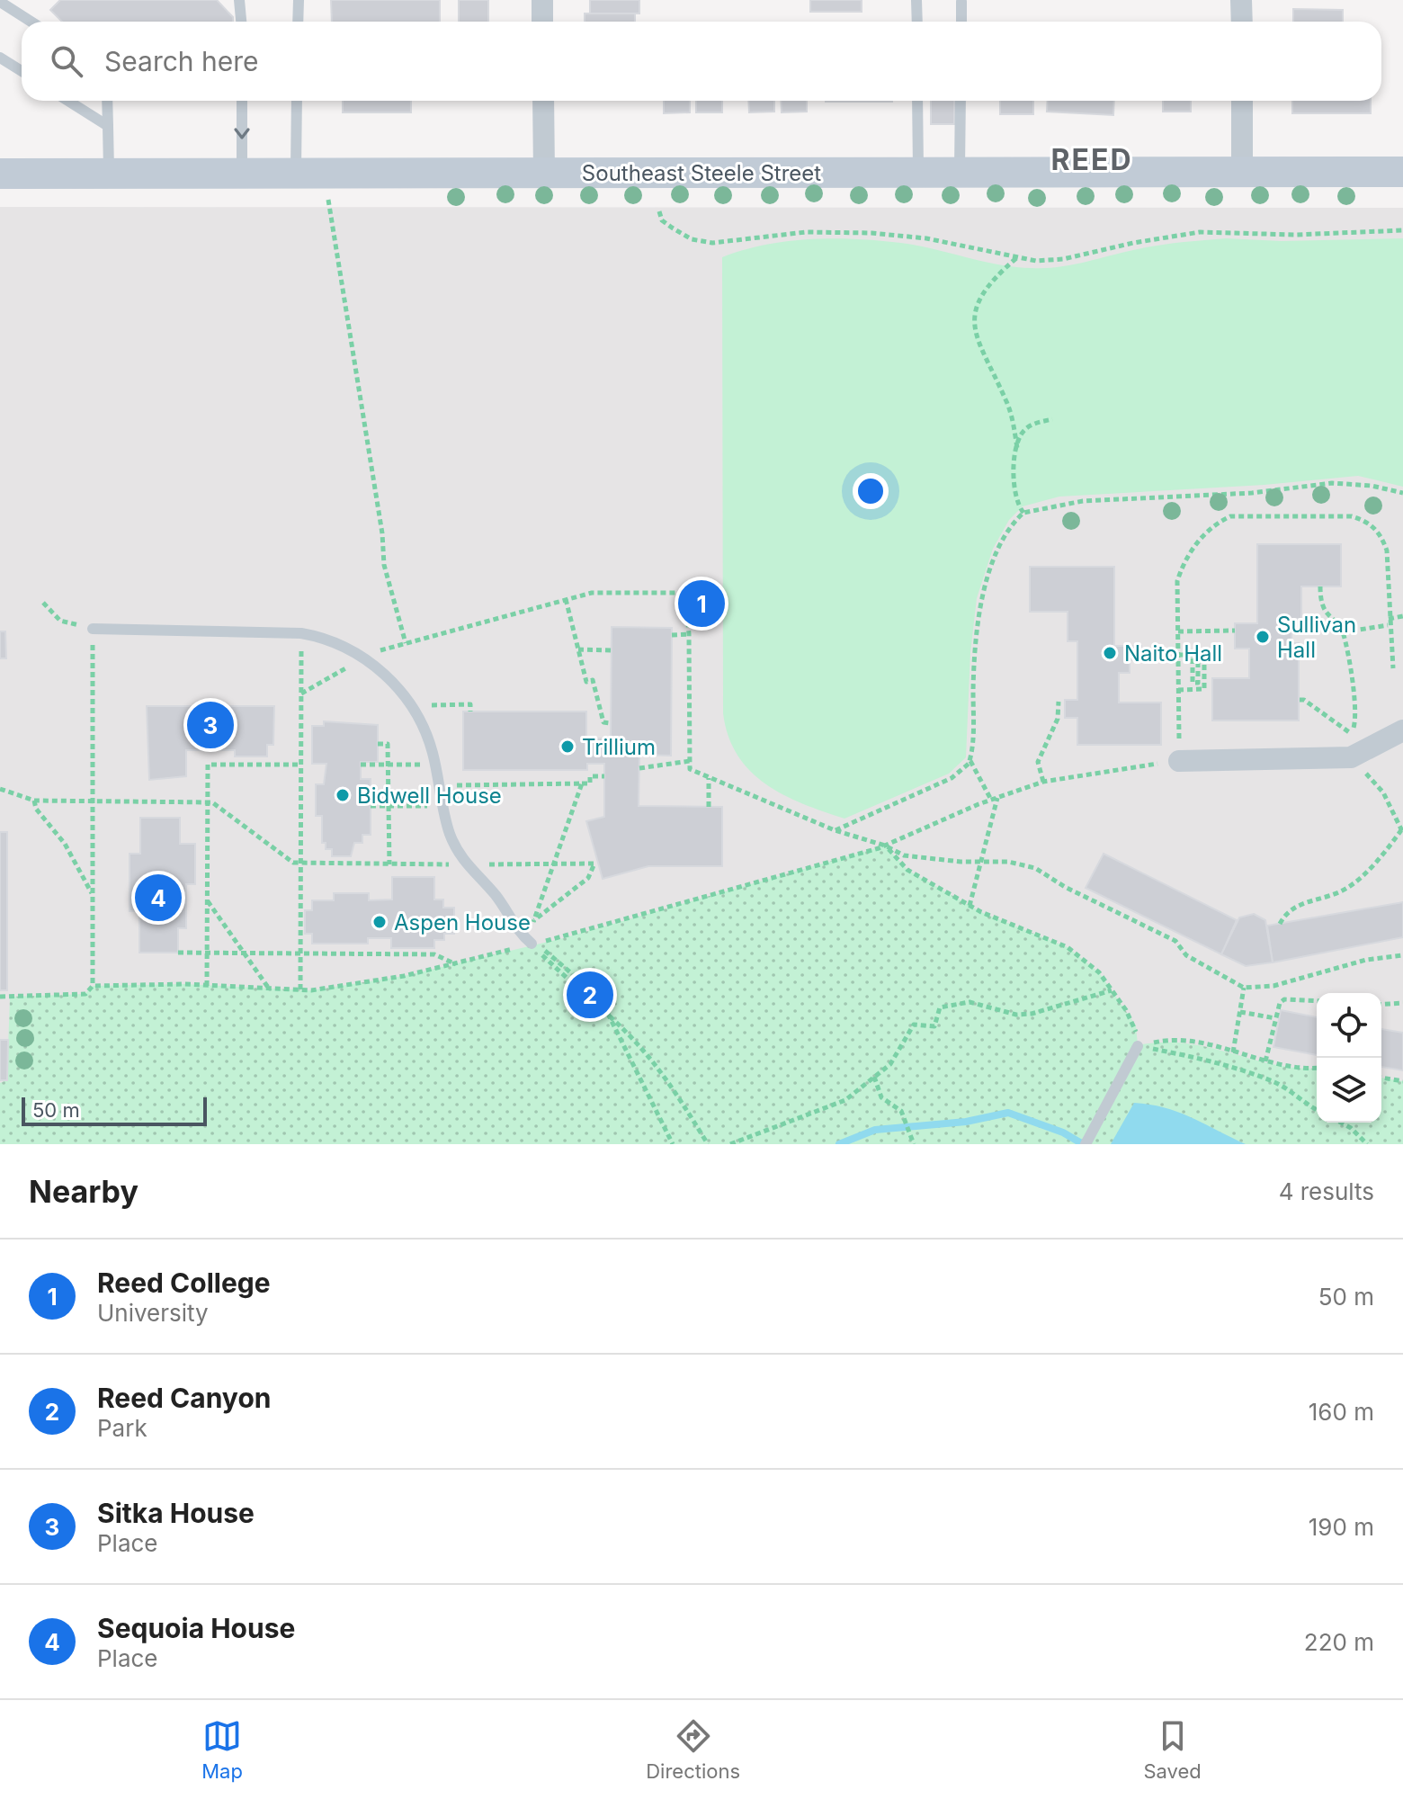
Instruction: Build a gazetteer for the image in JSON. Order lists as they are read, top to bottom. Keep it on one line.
{"streets":{"street":["Southeast Steele Street"]},"districts":["REED"],"places":["Sullivan Hall","Naito Hall","Trillium","Bidwell House","Aspen House"],"scale_bar":"50 m","page":{"search":"Search here","pins":["1","3","4","2"],"scale":"50 m","heading":["Nearby","4 results"],"list":[{"mark":"1","name":"Reed College","note":"University","value":"50 m"},{"mark":"2","name":"Reed Canyon","note":"Park","value":"160 m"},{"mark":"3","name":"Sitka House","note":"Place","value":"190 m"},{"mark":"4","name":"Sequoia House","note":"Place","value":"220 m"}],"nav":["Map","Directions","Saved"]}}
